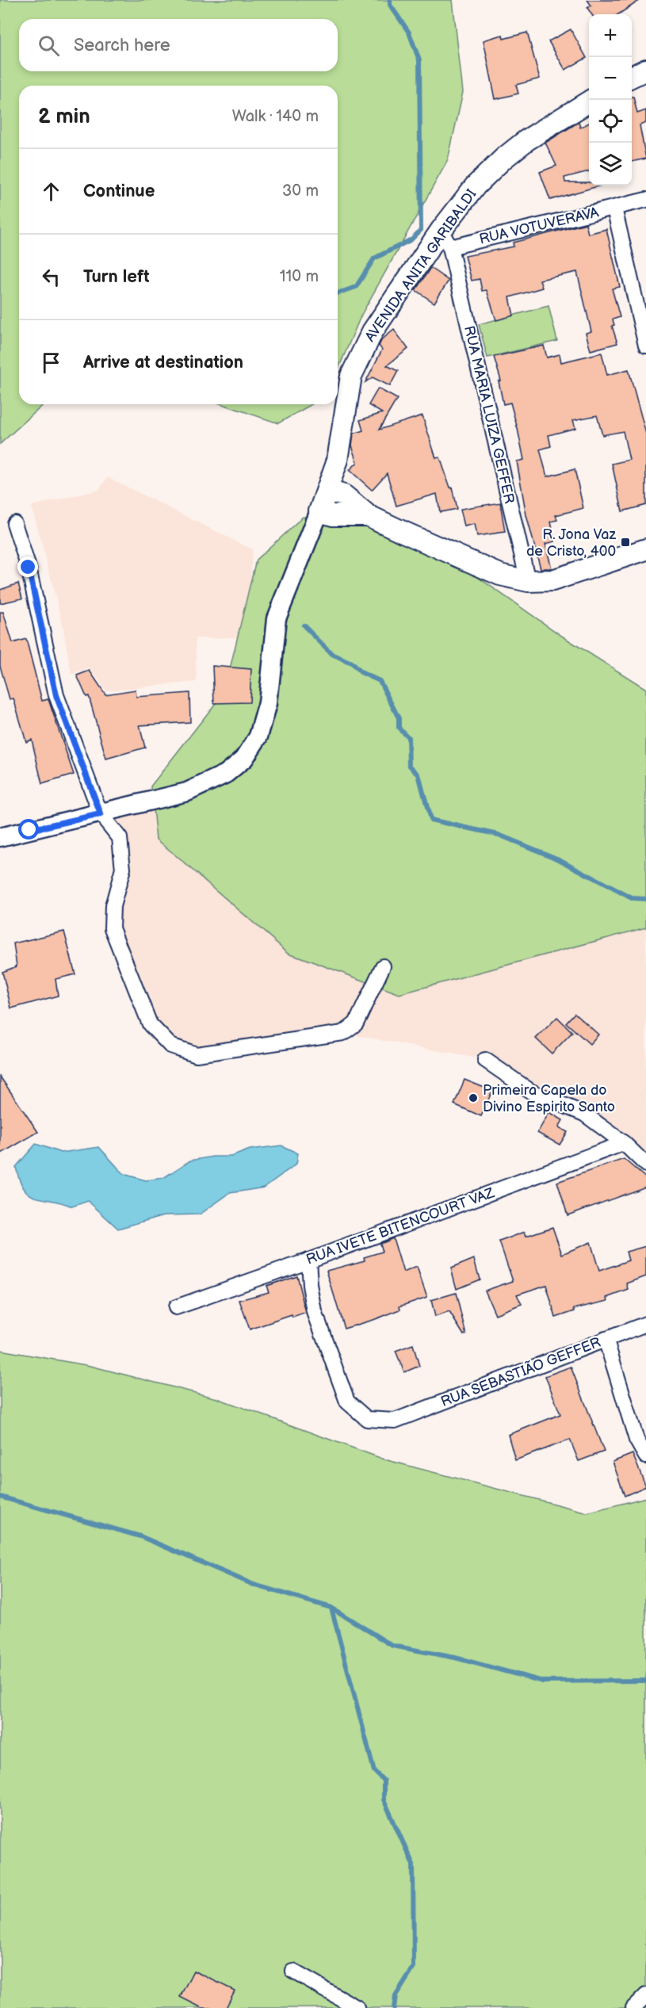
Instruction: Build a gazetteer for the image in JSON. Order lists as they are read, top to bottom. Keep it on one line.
{"streets":{"main road":["AVENIDA ANITA GARIBALDI"],"street":["RUA VOTUVERAVA","RUA MARIA LUIZA GEFFER","RUA IVETE BITENCOURT VAZ","RUA SEBASTIÃO GEFFER"]},"crossings":[["RUA VOTUVERAVA","AVENIDA ANITA GARIBALDI"],["RUA VOTUVERAVA","RUA MARIA LUIZA GEFFER"],["AVENIDA ANITA GARIBALDI","RUA MARIA LUIZA GEFFER"],["RUA IVETE BITENCOURT VAZ","RUA SEBASTIÃO GEFFER"]],"places":{"transit":["R. Jona Vaz de Cristo, 400"],"other":["Primeira Capela do Divino Espirito Santo"]},"page":{"map_buttons":["+","−"],"search":"Search here","heading":["2 min","Walk · 140 m"],"list":[["Continue","30 m"],["Turn left","110 m"],"Arrive at destination"]}}
